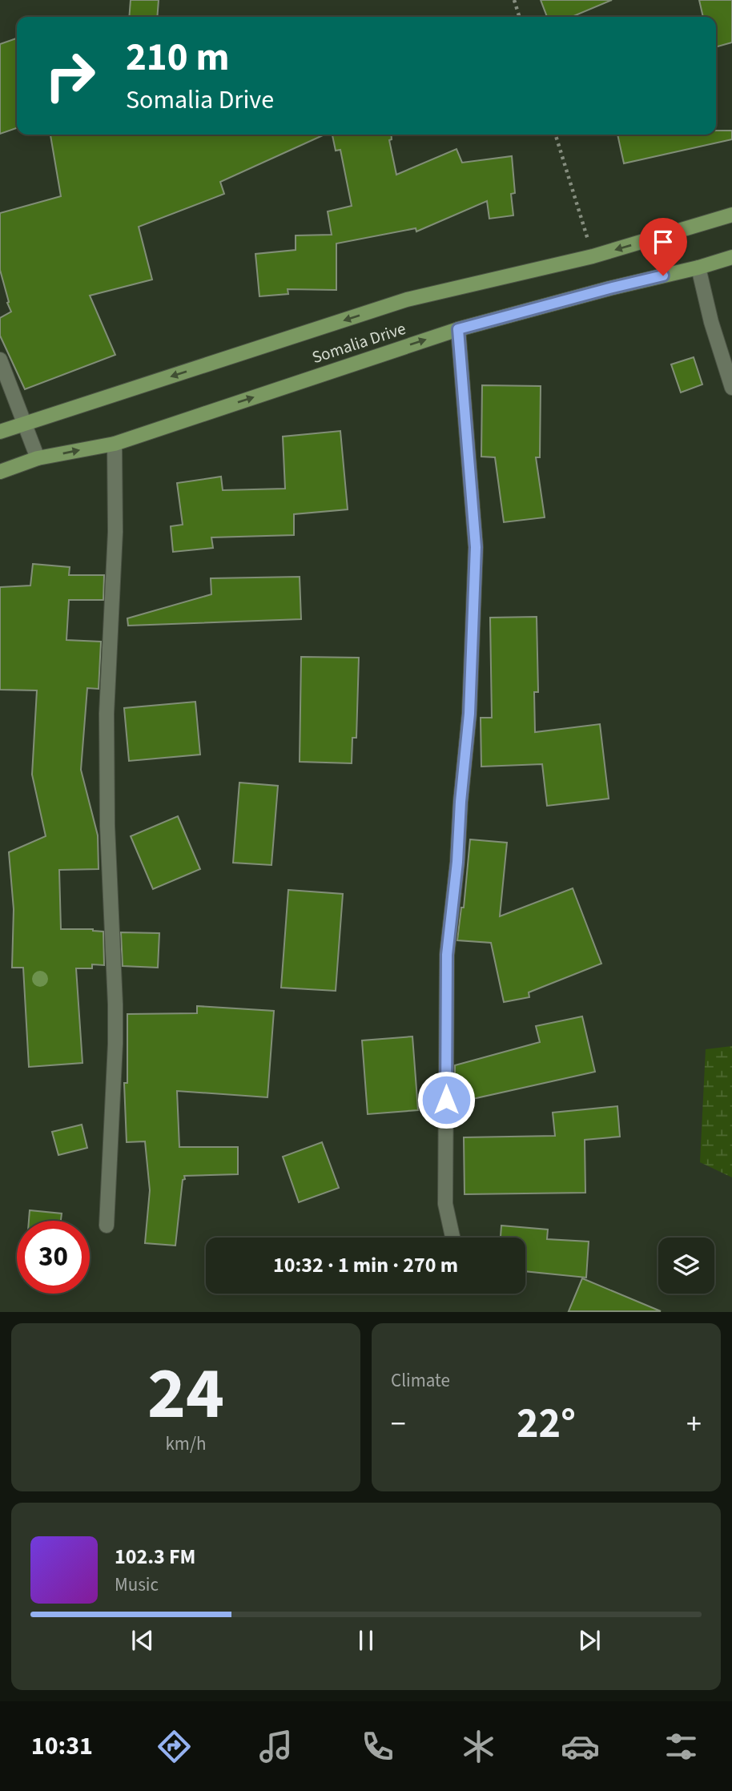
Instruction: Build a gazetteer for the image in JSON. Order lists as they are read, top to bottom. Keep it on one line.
{"streets":{"main road":["Somalia Drive"]},"page":{"turn":["210 m","Somalia Drive"],"limit":"30","trip":"10:32 · 1 min · 270 m","tile":[["24","km/h"],"Climate"],"heat":["−","22°","+"],"song":["102.3 FM","Music"],"tabs":"10:31"}}
